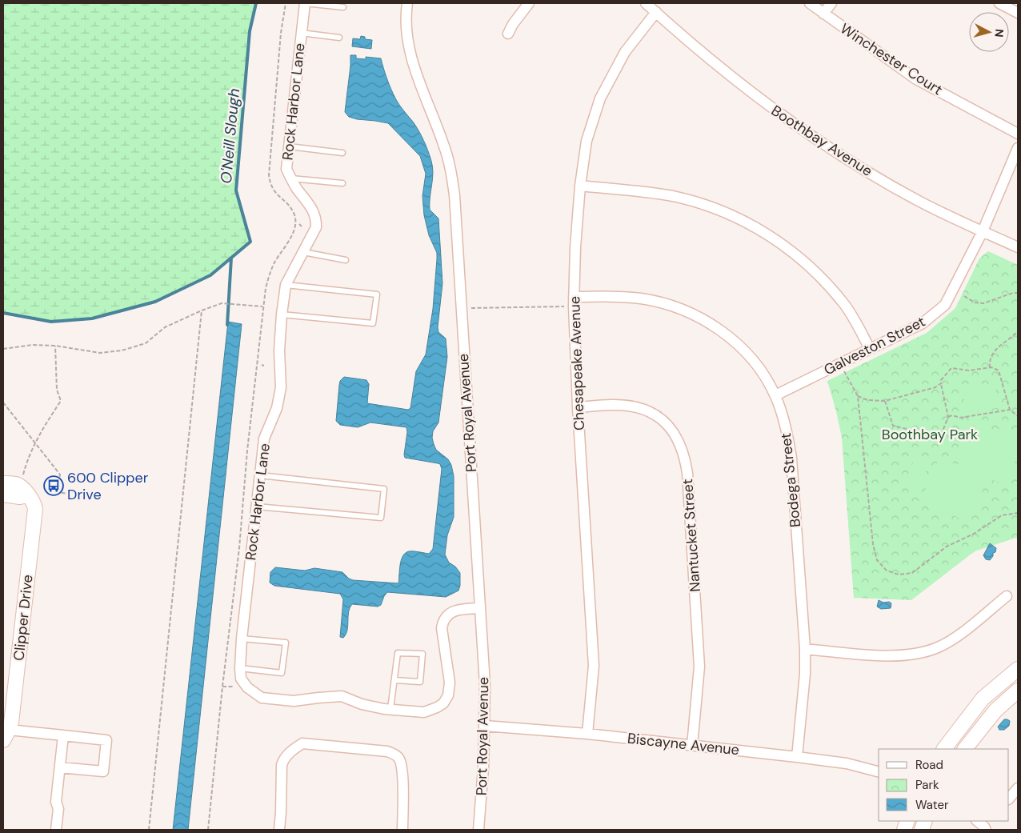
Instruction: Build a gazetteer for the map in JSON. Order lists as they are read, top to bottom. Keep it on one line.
{"streets":{"street":["Winchester Court","Rock Harbor Lane","Boothbay Avenue","Galveston Street","Chesapeake Avenue","Port Royal Avenue","Bodega Street","Nantucket Street","Clipper Drive","Biscayne Avenue"]},"crossings":[["Rock Harbor Lane","Port Royal Avenue"],["Boothbay Avenue","Galveston Street"],["Boothbay Avenue","Chesapeake Avenue"],["Galveston Street","Bodega Street"],["Chesapeake Avenue","Bodega Street"],["Chesapeake Avenue","Nantucket Street"],["Chesapeake Avenue","Biscayne Avenue"],["Port Royal Avenue","Biscayne Avenue"],["Bodega Street","Biscayne Avenue"],["Nantucket Street","Biscayne Avenue"]],"water":["O'Neill Slough"],"parks":["Boothbay Park"],"places":{"bus stop":["600 Clipper Drive"]},"legend":["Road","Park","Water"],"north":"right"}
